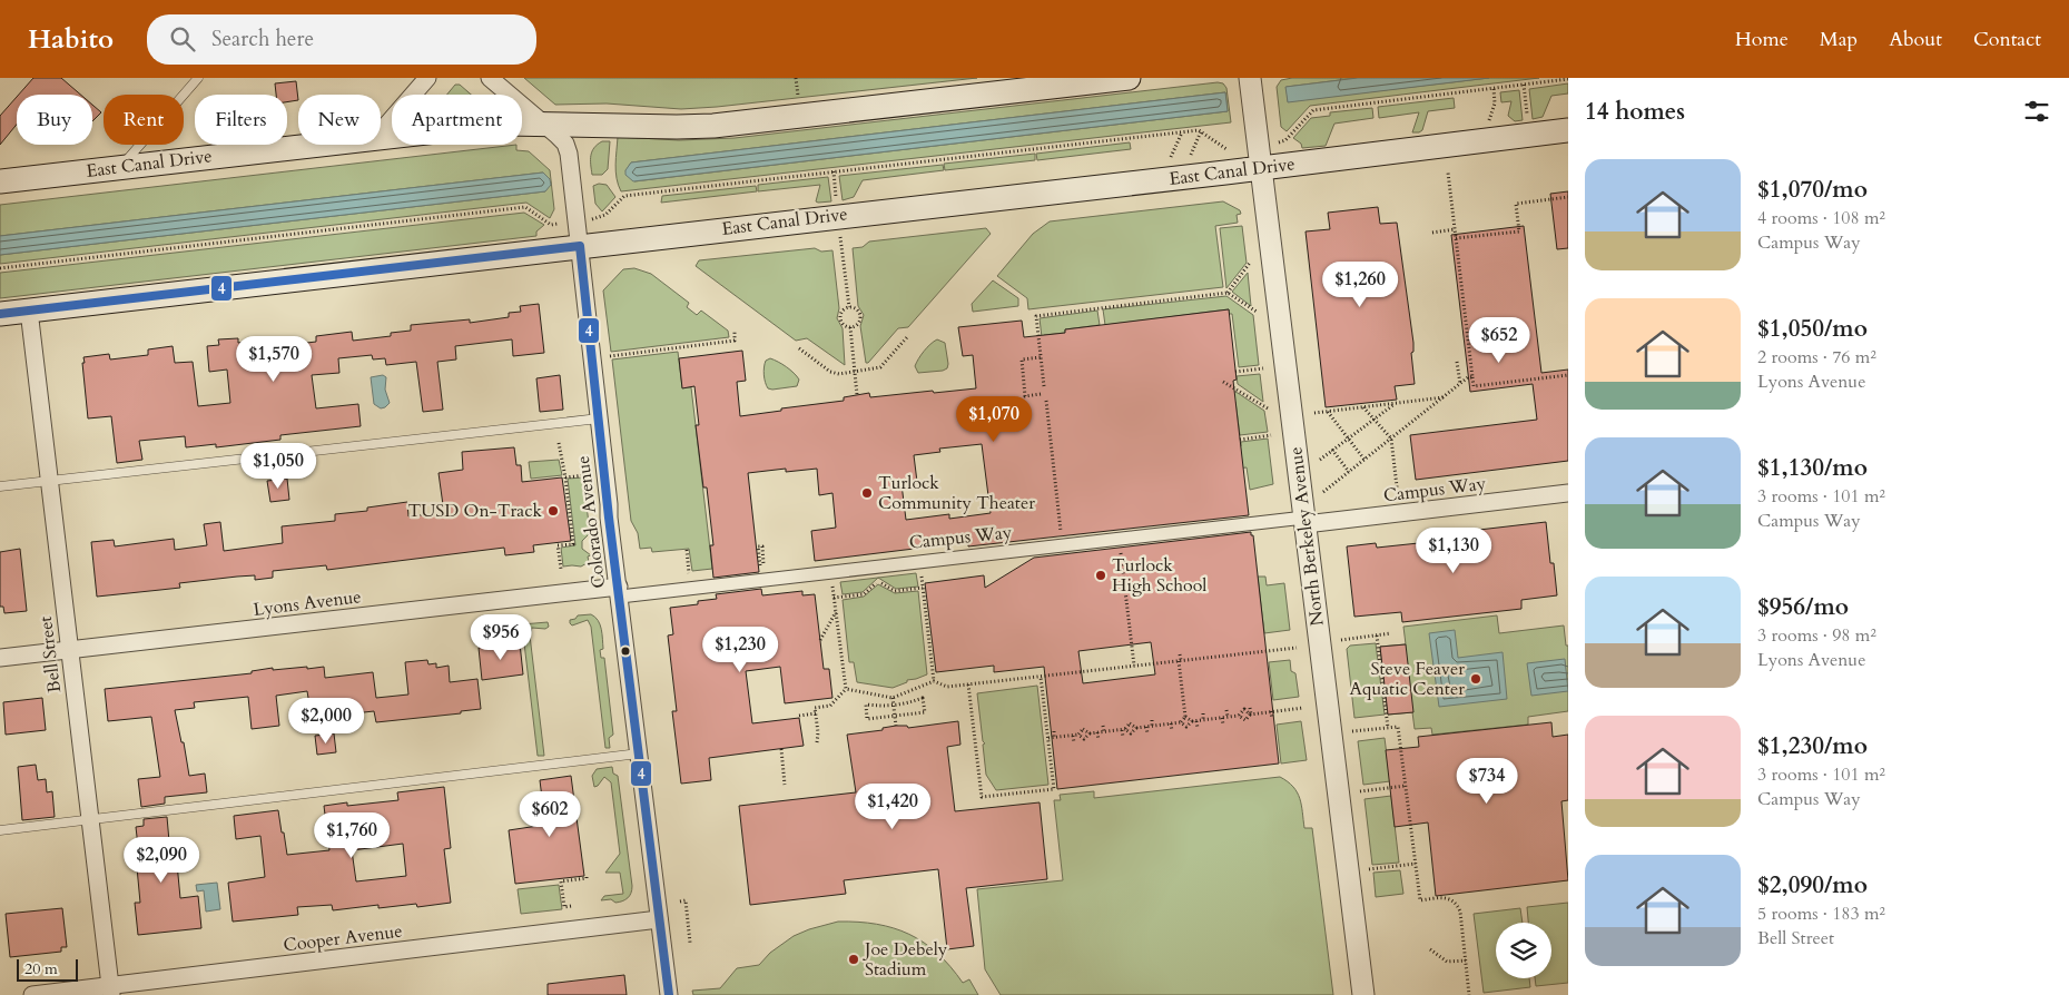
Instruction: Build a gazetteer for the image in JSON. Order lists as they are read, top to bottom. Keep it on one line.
{"streets":{"main road":["East Canal Drive"],"street":["Campus Way","Colorado Avenue","North Berkeley Avenue","Lyons Avenue","Bell Street","Cooper Avenue"]},"crossings":[["East Canal Drive","Colorado Avenue"],["East Canal Drive","North Berkeley Avenue"],["East Canal Drive","Bell Street"],["Campus Way","Colorado Avenue"],["Campus Way","North Berkeley Avenue"],["Campus Way","Lyons Avenue"],["Colorado Avenue","Lyons Avenue"],["Colorado Avenue","Cooper Avenue"],["Lyons Avenue","Bell Street"],["Bell Street","Cooper Avenue"]],"places":["Turlock Community Theater","TUSD On-Track","Turlock High School","Steve Feaver Aquatic Center","Joe Debely Stadium"],"lines":["transit line 4"],"scale_bar":"20 m","page":{"header":"Habito","search":"Search here","nav":["Home","Map","About","Contact"],"heading":"14 homes","chip":["Buy","Rent","Filters","New","Apartment"],"list":[{"name":"$1,070/mo","note":"4 rooms · 108 m² · Campus Way"},{"name":"$1,050/mo","note":"2 rooms · 76 m² · Lyons Avenue"},{"name":"$1,130/mo","note":"3 rooms · 101 m² · Campus Way"},{"name":"$956/mo","note":"3 rooms · 98 m² · Lyons Avenue"},{"name":"$1,230/mo","note":"3 rooms · 101 m² · Campus Way"},{"name":"$2,090/mo","note":"5 rooms · 183 m² · Bell Street"}],"price":["$1,260","$652","$1,570","$1,070","$1,050","$1,130","$956","$1,230","$2,000","$734","$1,420","$602","$1,760","$2,090"],"scale":"20 m"}}
